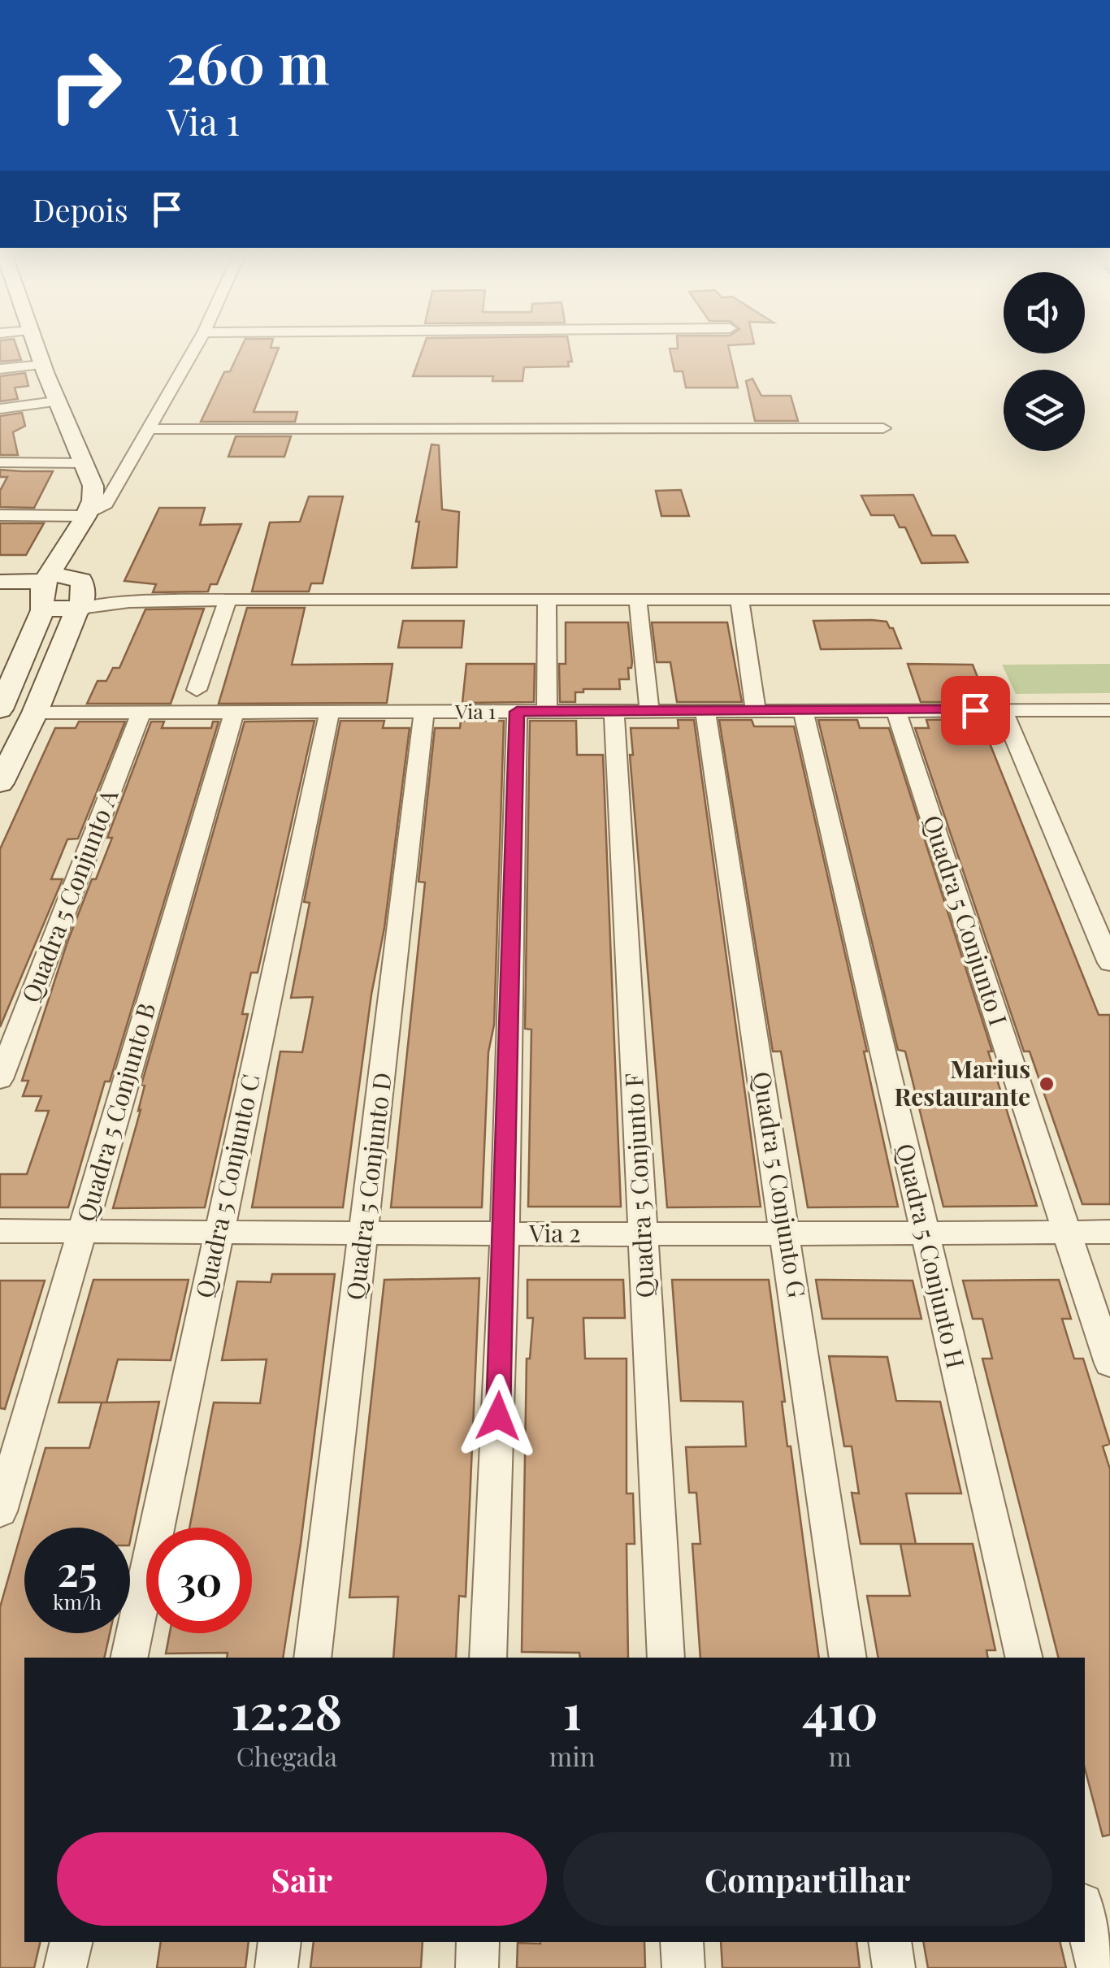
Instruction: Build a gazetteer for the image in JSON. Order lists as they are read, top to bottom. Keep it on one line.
{"streets":{"street":["Via 1","Quadra 5 Conjunto A","Quadra 5 Conjunto I","Quadra 5 Conjunto B","Quadra 5 Conjunto G","Quadra 5 Conjunto F","Quadra 5 Conjunto C","Quadra 5 Conjunto D","Via 2","Quadra 5 Conjunto H"]},"crossings":[["Via 1","Quadra 5 Conjunto A"],["Via 1","Quadra 5 Conjunto I"],["Via 1","Quadra 5 Conjunto B"],["Via 1","Quadra 5 Conjunto G"],["Via 1","Quadra 5 Conjunto F"],["Via 1","Quadra 5 Conjunto C"],["Via 1","Quadra 5 Conjunto D"],["Via 1","Quadra 5 Conjunto H"],["Quadra 5 Conjunto I","Via 2"],["Quadra 5 Conjunto B","Via 2"],["Quadra 5 Conjunto G","Via 2"],["Quadra 5 Conjunto F","Via 2"],["Quadra 5 Conjunto C","Via 2"],["Quadra 5 Conjunto D","Via 2"],["Via 2","Quadra 5 Conjunto H"]],"places":["Marius Restaurante"],"page":{"turn":["260 m","Via 1"],"then":"Depois","speed":"25 km/h","limit":"30","eta":["12:28","Chegada","1","min","410","m"],"buttons":["Sair","Compartilhar"]}}
